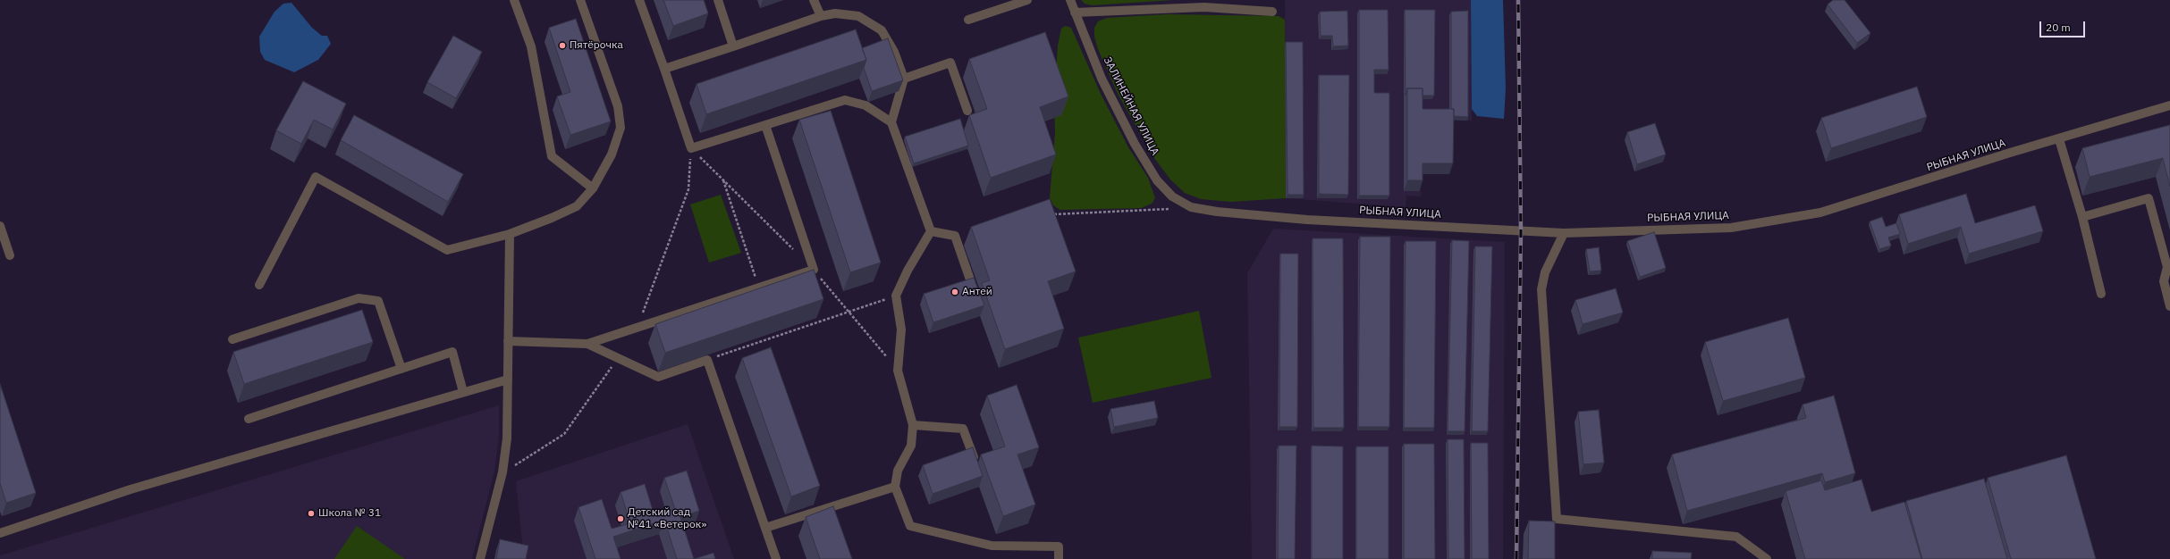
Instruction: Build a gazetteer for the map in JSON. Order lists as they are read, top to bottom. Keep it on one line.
{"streets":{"street":["ЗАЛИНЕЙНАЯ УЛИЦА","РЫБНАЯ УЛИЦА"]},"crossings":[["ЗАЛИНЕЙНАЯ УЛИЦА","РЫБНАЯ УЛИЦА"]],"places":["Пятёрочка","Антей","Школа № 31","Детский сад №41 «Ветерок»"],"scale_bar":"20 m"}
